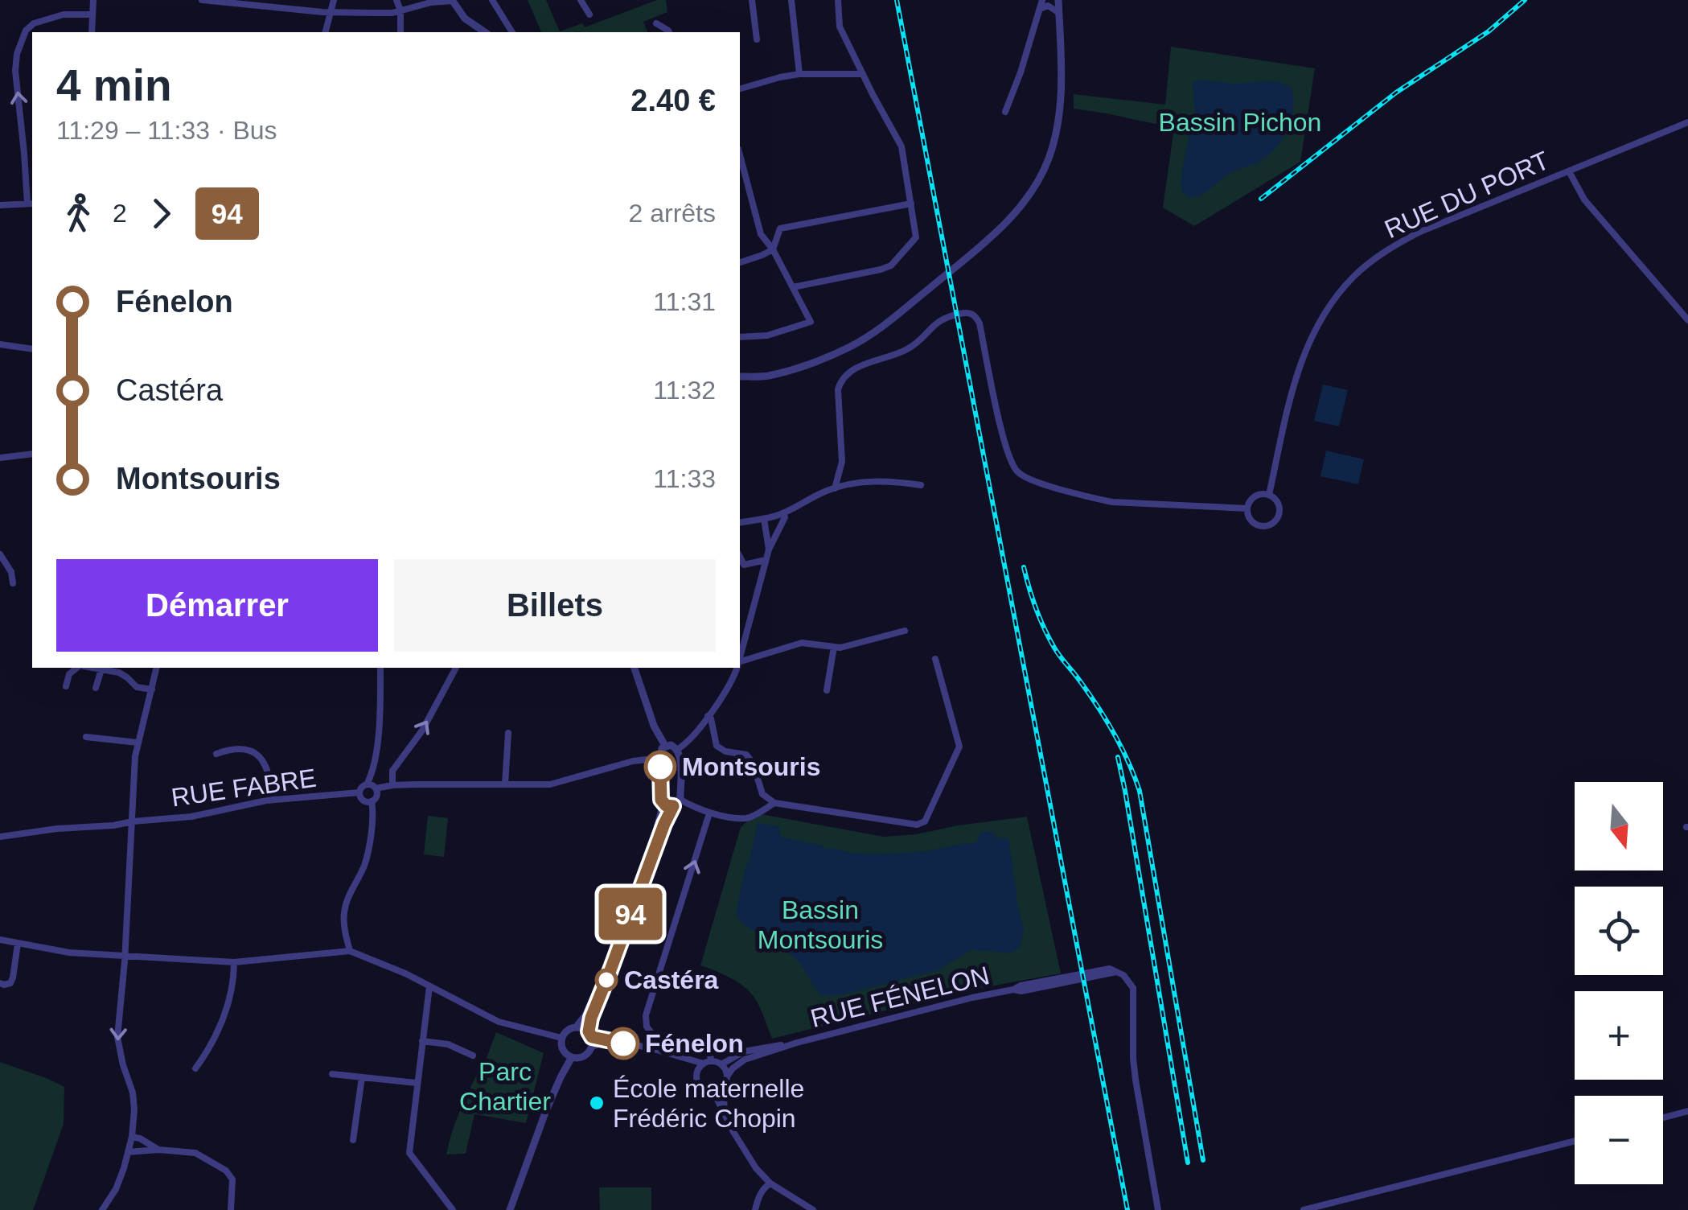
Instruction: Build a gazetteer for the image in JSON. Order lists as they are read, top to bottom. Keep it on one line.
{"streets":{"street":["RUE DU PORT","RUE FABRE","RUE FÉNELON"]},"parks":["Bassin Pichon","Bassin Montsouris","Parc Chartier"],"places":["Montsouris","Castéra","Fénelon","École maternelle Frédéric Chopin"],"lines":["bus line 94"],"north":"bottom","page":{"on_map":"94","heading":["4 min","11:29 – 11:33 · Bus","2.40 €"],"legs":["2","94","2 arrêts"],"list":[{"name":"Fénelon","value":"11:31"},{"name":"Castéra","value":"11:32"},{"name":"Montsouris","value":"11:33"}],"buttons":["Démarrer","Billets"],"map_buttons":["+","−"]}}
